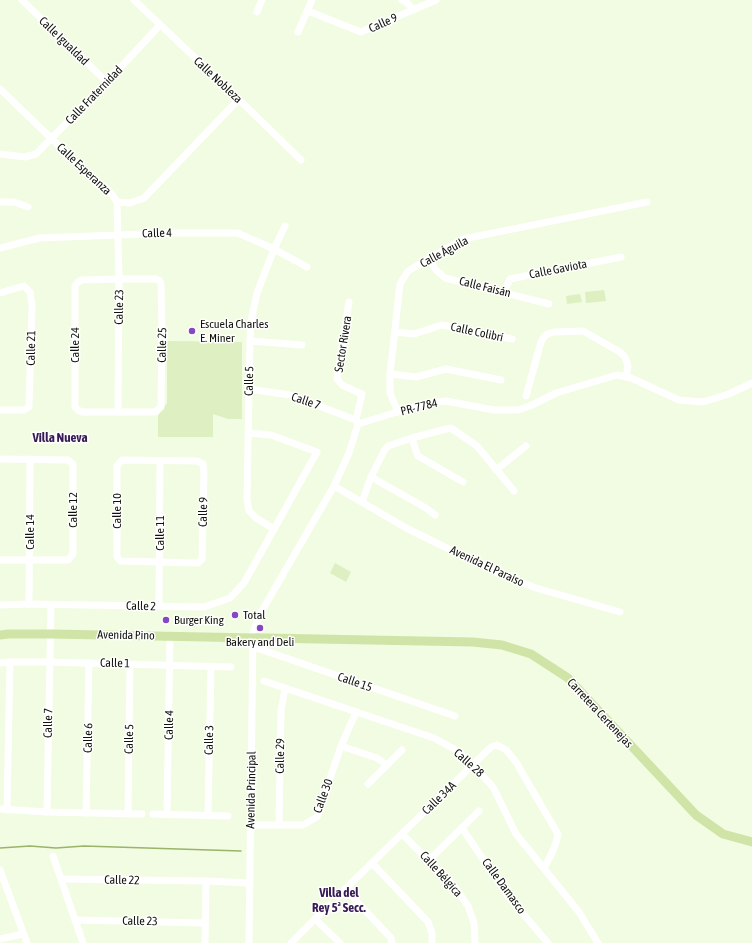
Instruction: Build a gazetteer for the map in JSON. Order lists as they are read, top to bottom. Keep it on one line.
{"streets":{"main road":["Avenida Pino","Carretera Certenejas"],"street":["Calle 9","Calle Igualdad","Calle Nobleza","Calle Fraternidad","Calle Esperanza","Calle 4","Calle Águila","Calle Gaviota","Calle Faisán","Calle 23","Calle Colibrí","Sector Rivera","Calle 24","Calle 25","Calle 21","Calle 5","Calle 7","PR-7784","Calle 12","Calle 10","Calle 14","Calle 11","Avenida El Paraíso","Calle 2","Calle 1","Calle 15","Calle 6","Calle 3","Calle 29","Calle 28","Avenida Principal","Calle 30","Calle 34A","Calle Bélgica","Calle 22","Calle Damasco"]},"crossings":[["Calle 9","Calle 10"],["Calle 9","Calle 11"],["Calle Igualdad","Calle Fraternidad"],["Calle Nobleza","Calle Fraternidad"],["Calle Nobleza","Calle Esperanza"],["Calle Fraternidad","Calle Esperanza"],["Calle Esperanza","Calle 23"],["Calle 4","Calle 23"],["Calle 4","Calle 5"],["Calle 4","Avenida Pino"],["Calle 4","Calle 1"],["Calle Águila","Calle Faisán"],["Calle Águila","Calle Colibrí"],["Calle Águila","PR-7784"],["Calle Gaviota","Calle Faisán"],["Calle 23","Calle 24"],["Calle 23","Calle 25"],["Sector Rivera","Calle 7"],["Sector Rivera","PR-7784"],["Calle 24","Calle 25"],["Calle 5","Calle 7"],["Calle 5","Calle 2"],["Calle 5","Calle 1"],["Calle 7","PR-7784"],["Calle 7","Calle 2"],["Calle 7","Avenida Pino"],["Calle 7","Calle 1"],["Calle 12","Calle 14"],["Calle 10","Calle 11"],["Calle 14","Calle 2"],["Calle 11","Calle 2"],["Avenida Pino","Calle 15"],["Avenida Pino","Carretera Certenejas"],["Avenida Pino","Avenida Principal"],["Calle 1","Calle 6"],["Calle 1","Calle 3"],["Calle 15","Carretera Certenejas"],["Calle 15","Avenida Principal"],["Carretera Certenejas","Avenida Principal"],["Calle 29","Calle 28"],["Calle 29","Calle 30"],["Calle 28","Calle 30"],["Calle 28","Calle 34A"],["Avenida Principal","Calle 30"],["Avenida Principal","Calle 22"],["Calle 34A","Calle Bélgica"]],"districts":["Villa Nueva","Villa del Rey 5ª Secc."],"places":["Escuela Charles E. Miner","Total","Burger King","Bakery and Deli"]}
